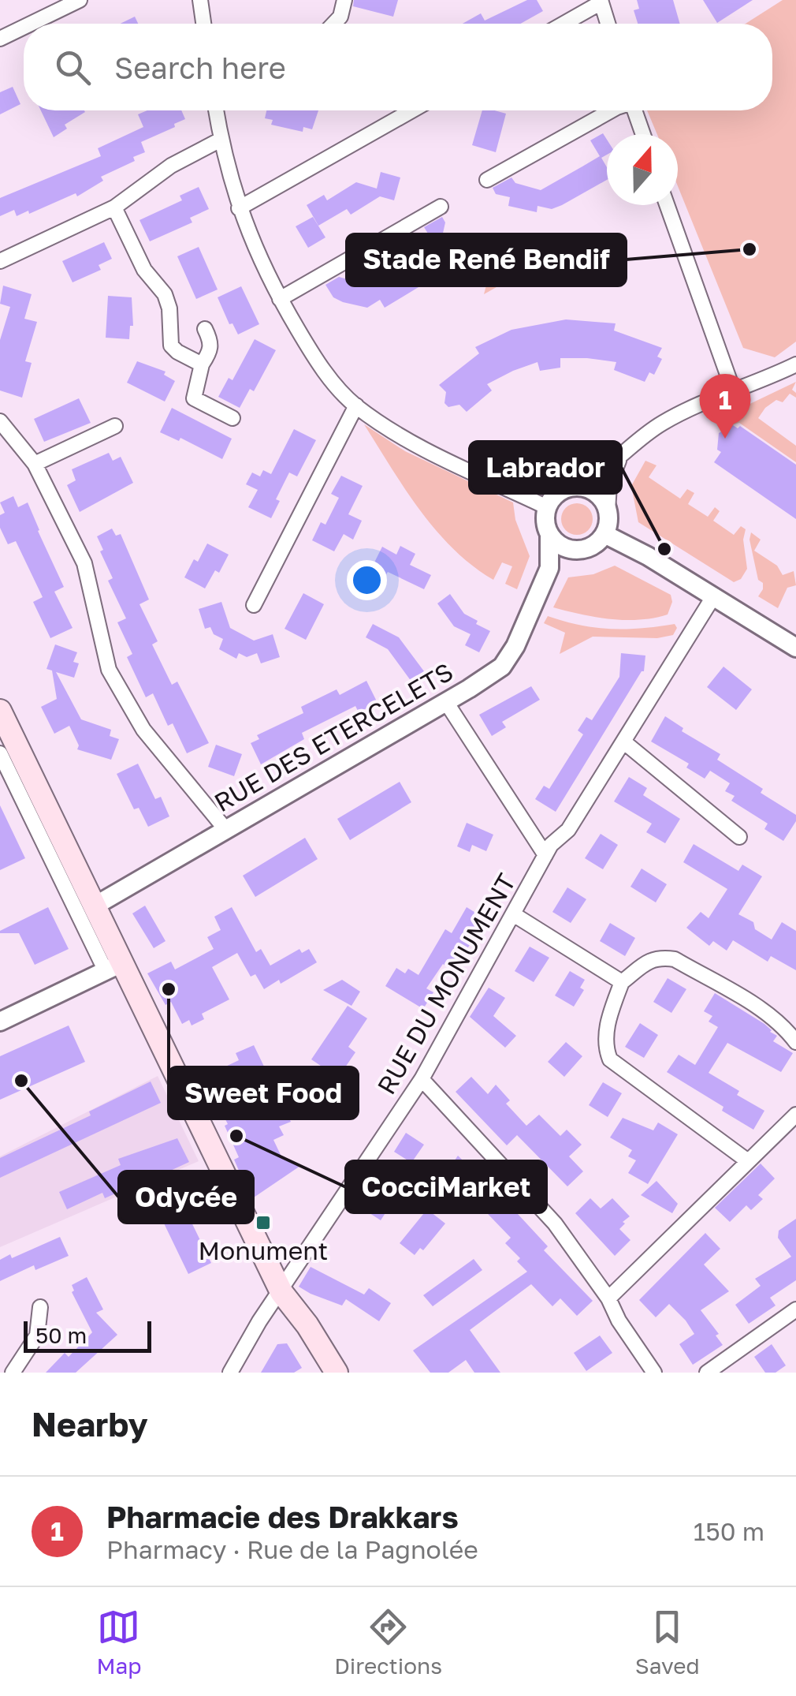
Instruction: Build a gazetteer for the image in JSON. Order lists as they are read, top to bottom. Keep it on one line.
{"streets":{"street":["RUE DES ETERCELETS","RUE DU MONUMENT"]},"places":{"other":["Stade René Bendif","Labrador","Sweet Food","Odycée","CocciMarket"],"transit":["Monument"]},"scale_bar":"50 m","north":"top","page":{"search":"Search here","pins":"1","scale":"50 m","heading":"Nearby","list":[{"mark":"1","name":"Pharmacie des Drakkars","note":"Pharmacy · Rue de la Pagnolée","value":"150 m"}],"nav":["Map","Directions","Saved"]}}
